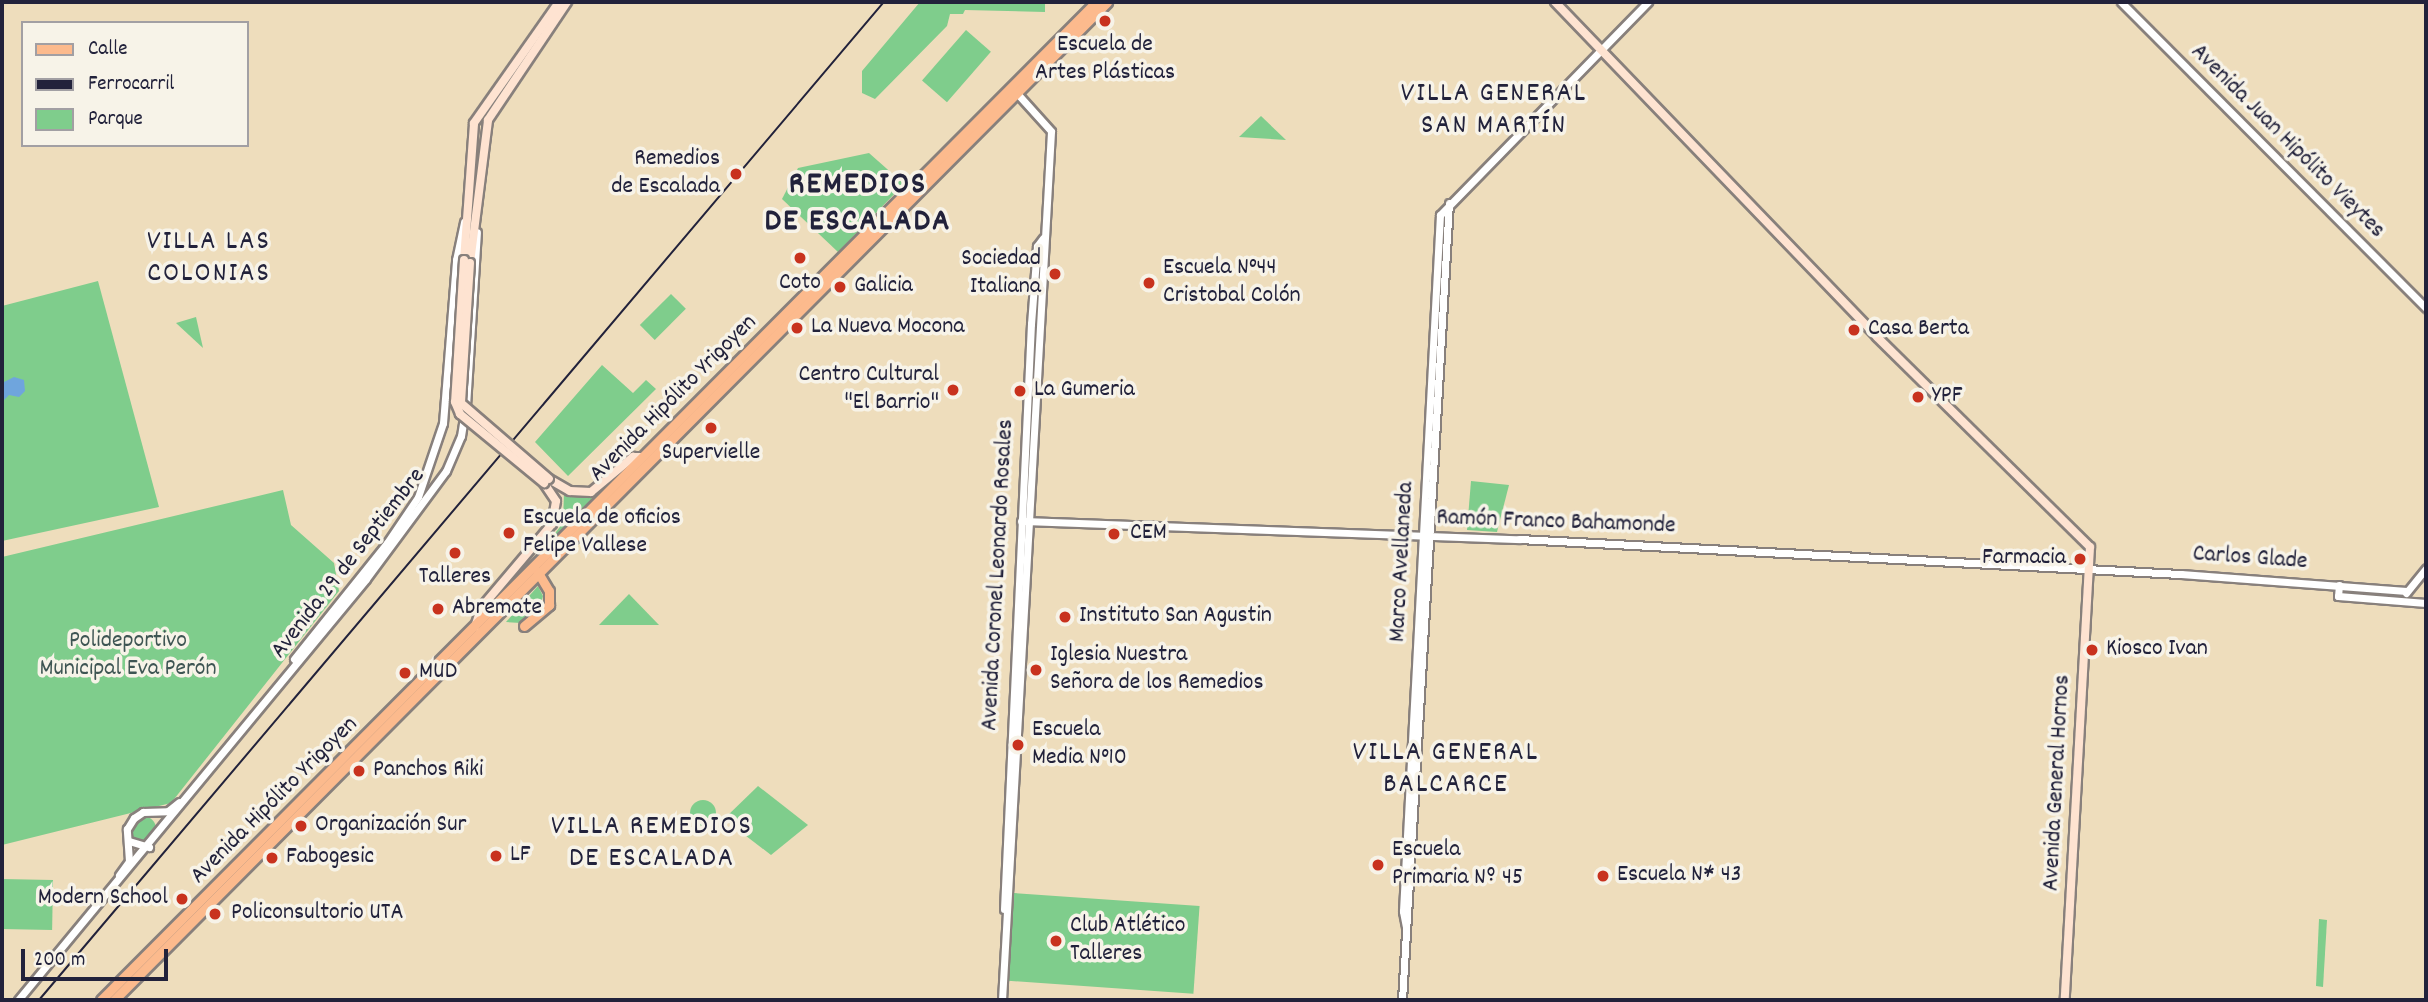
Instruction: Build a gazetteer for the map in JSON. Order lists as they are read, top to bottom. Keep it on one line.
{"streets":{"main road":["Avenida Hipólito Yrigoyen","Avenida 29 de Septiembre","Avenida General Hornos"],"street":["Avenida Juan Hipólito Vieytes","Ramón Franco Bahamonde","Carlos Glade","Marco Avellaneda","Avenida Coronel Leonardo Rosales"]},"crossings":[["Avenida Hipólito Yrigoyen","Avenida Coronel Leonardo Rosales"],["Ramón Franco Bahamonde","Carlos Glade"],["Ramón Franco Bahamonde","Marco Avellaneda"],["Ramón Franco Bahamonde","Avenida Coronel Leonardo Rosales"],["Ramón Franco Bahamonde","Avenida General Hornos"],["Carlos Glade","Avenida General Hornos"],["Marco Avellaneda","Avenida General Hornos"]],"districts":["VILLA GENERAL SAN MARTÍN","REMEDIOS DE ESCALADA","VILLA LAS COLONIAS","VILLA GENERAL BALCARCE","VILLA REMEDIOS DE ESCALADA"],"parks":["Polideportivo Municipal Eva Perón"],"places":["Escuela de Artes Plásticas","Remedios de Escalada","Coto","Sociedad Italiana","Escuela N°44 Cristobal Colón","Galicia","La Nueva Mocona","Casa Berta","Centro Cultural \"El Barrio\"","La Gumeria","YPF","Supervielle","Escuela de oficios Felipe Vallese","CEM","Talleres","Farmacia","Abremate","Instituto San Agustin","Kiosco Ivan","Iglesia Nuestra Señora de los Remedios","MUD","Escuela Media N°10","Panchos Riki","Organización Sur","LF","Fabogesic","Escuela Primaria Nº 45","Escuela N* 43","Modern School","Policonsultorio UTA","Club Atlético Talleres"],"legend":["Calle","Ferrocarril","Parque"],"scale_bar":"200 m"}
